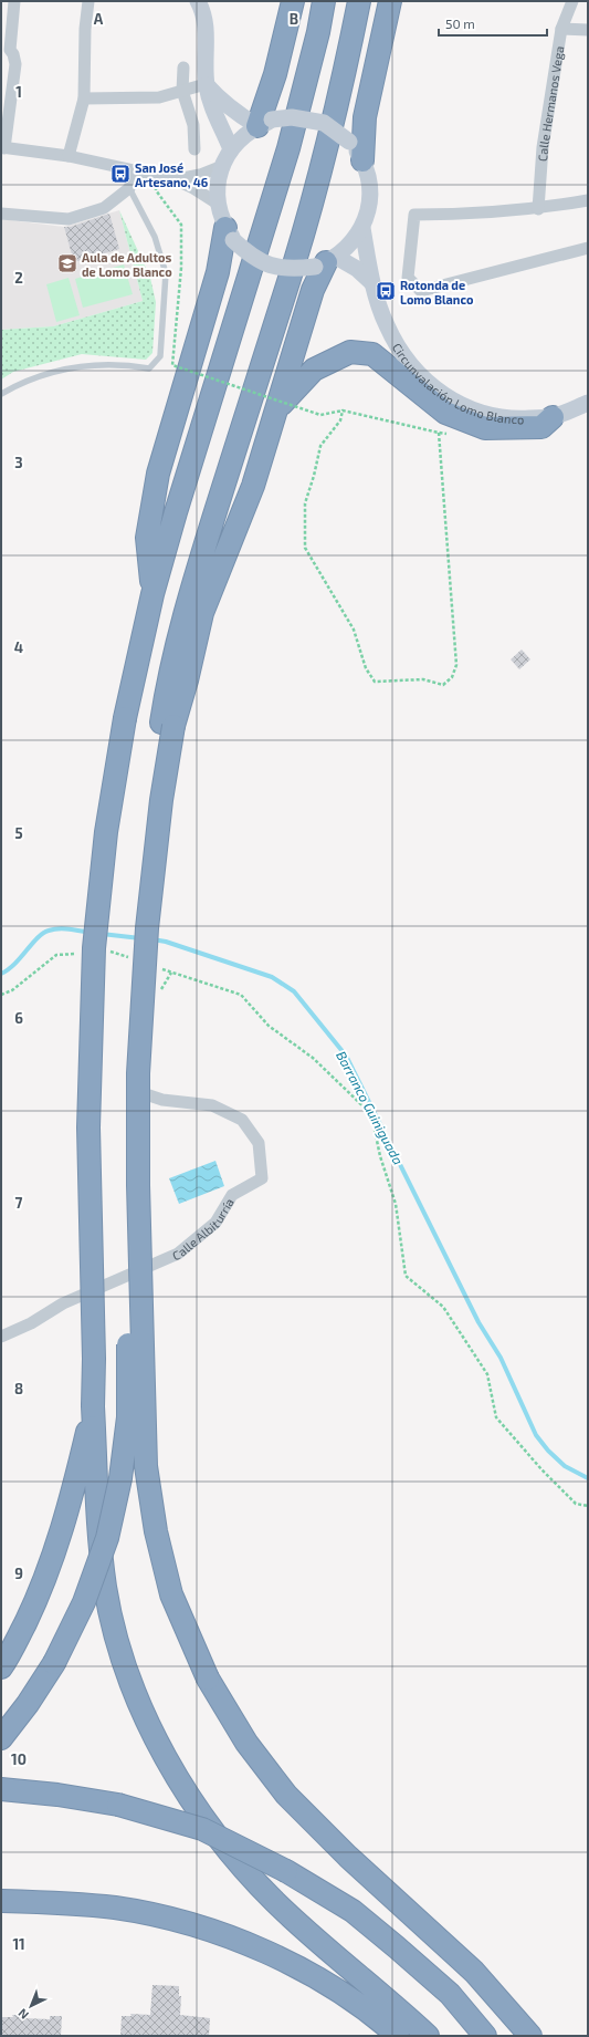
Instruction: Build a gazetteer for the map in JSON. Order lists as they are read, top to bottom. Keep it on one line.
{"streets":{"street":["Calle Hermanos Vega","Circunvalación Lomo Blanco","Calle Albiturría"]},"water":["Barranco Guiniguada"],"places":{"bus stop":["San José Artesano, 46","Rotonda de Lomo Blanco"],"school or university":["Aula de Adultos de Lomo Blanco"]},"scale_bar":"50 m","north":"bottom left","grid":{"columns":["A","B"],"rows":["1","2","3","4","5","6","7","8","9","10","11"]}}
